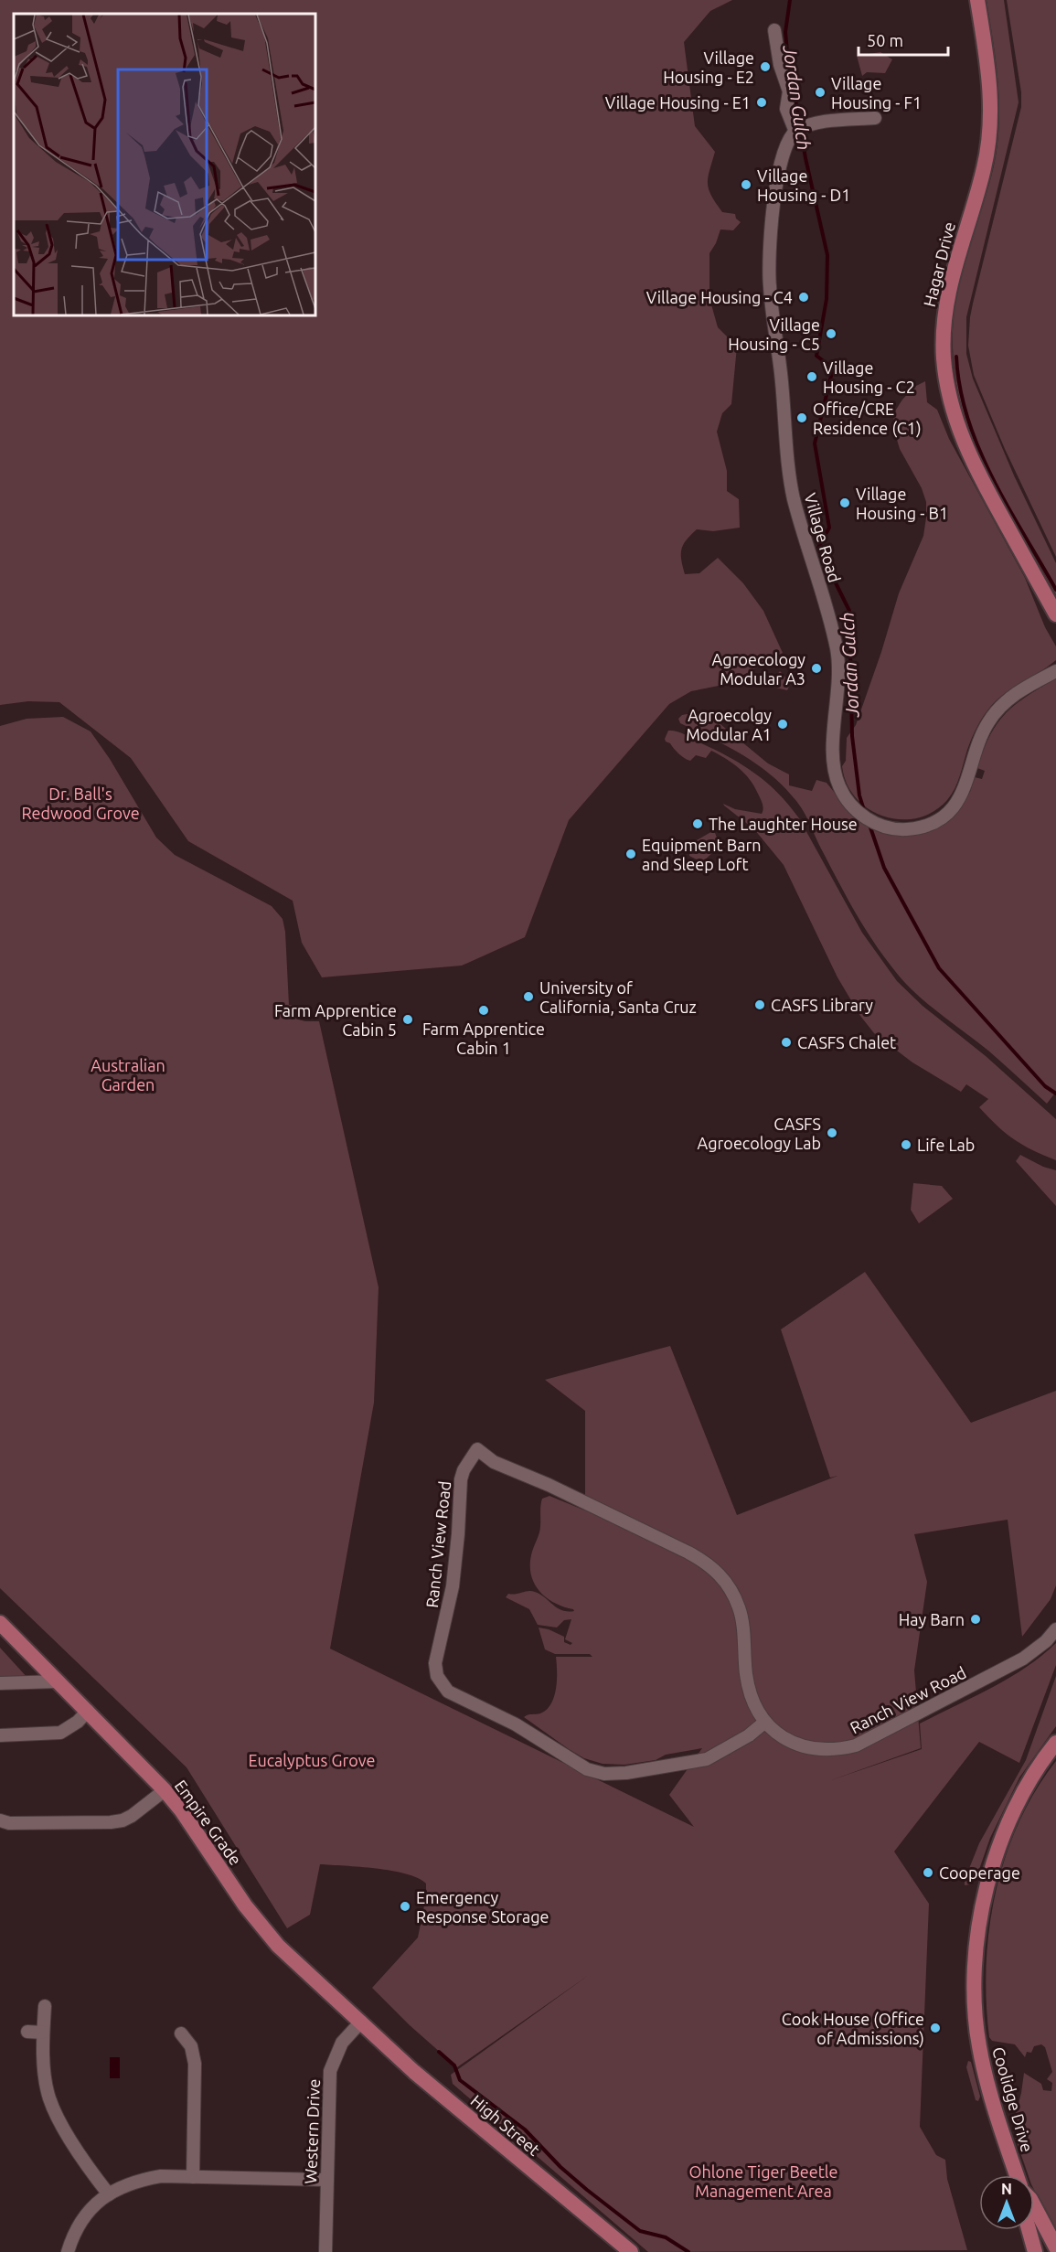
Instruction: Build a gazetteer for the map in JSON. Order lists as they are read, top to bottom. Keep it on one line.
{"streets":{"main road":["Hagar Drive","Empire Grade","Coolidge Drive","High Street"],"street":["Village Road","Ranch View Road","Western Drive"]},"crossings":[["Empire Grade","High Street"],["Empire Grade","Western Drive"],["High Street","Western Drive"]],"water":["Jordan Gulch"],"parks":["Dr. Ball's Redwood Grove","Australian Garden","Eucalyptus Grove","Ohlone Tiger Beetle Management Area"],"places":["Village Housing - E2","Village Housing - F1","Village Housing - E1","Village Housing - D1","Village Housing - C4","Village Housing - C5","Village Housing - C2","Office/CRE Residence (C1)","Village Housing - B1","Agroecology Modular A3","Agroecolgy Modular A1","The Laughter House","Equipment Barn and Sleep Loft","University of California, Santa Cruz","CASFS Library","Farm Apprentice Cabin 1","Farm Apprentice Cabin 5","CASFS Chalet","CASFS Agroecology Lab","Life Lab","Hay Barn","Cooperage","Emergency Response Storage","Cook House (Office of Admissions)"],"scale_bar":"50 m","north":"top"}
